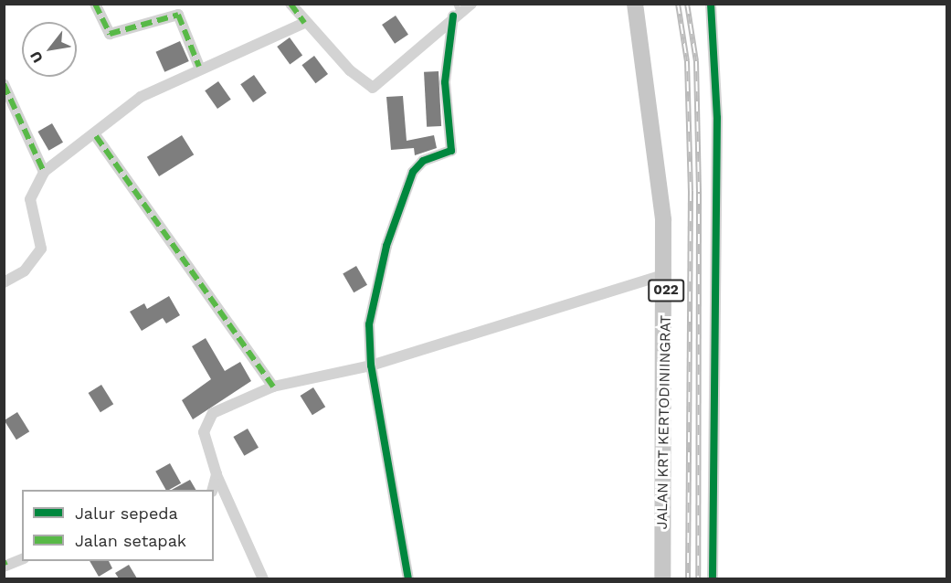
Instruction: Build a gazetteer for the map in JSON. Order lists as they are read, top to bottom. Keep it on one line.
{"streets":{"main road":["022","JALAN KRT KERTODINIINGRAT"]},"legend":["Jalur sepeda","Jalan setapak"],"north":"bottom left"}
